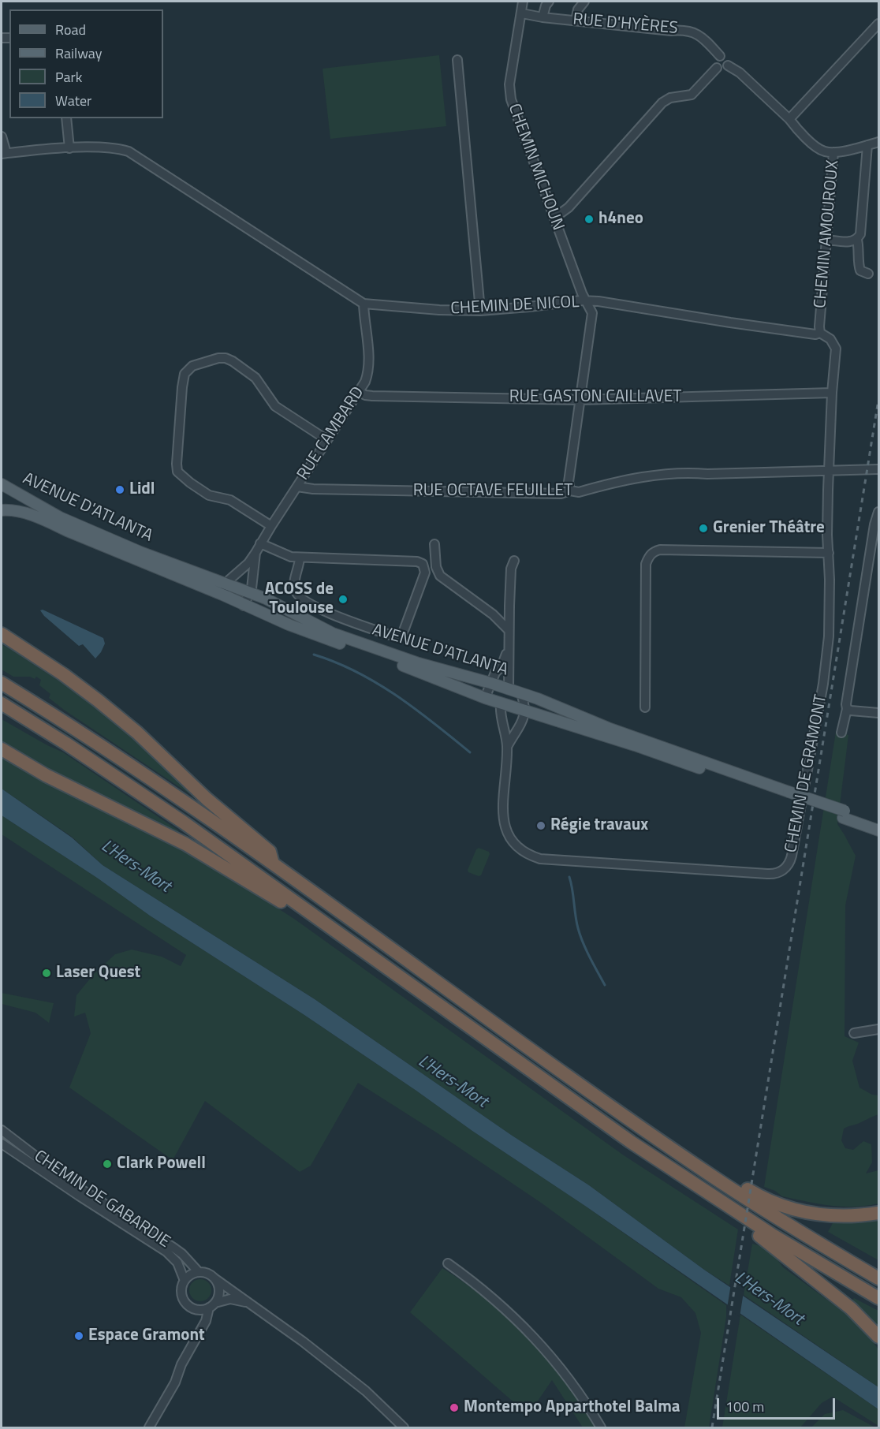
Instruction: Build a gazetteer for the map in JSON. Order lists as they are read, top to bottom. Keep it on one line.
{"streets":{"main road":["AVENUE D'ATLANTA"],"street":["RUE D'HYÈRES","CHEMIN MICHOUN","CHEMIN AMOUROUX","CHEMIN DE NICOL","RUE GASTON CAILLAVET","RUE CAMBARD","RUE OCTAVE FEUILLET","CHEMIN DE GRAMONT","CHEMIN DE GABARDIE"]},"crossings":[["RUE D'HYÈRES","CHEMIN MICHOUN"],["CHEMIN MICHOUN","CHEMIN DE NICOL"],["CHEMIN MICHOUN","RUE GASTON CAILLAVET"],["CHEMIN MICHOUN","RUE OCTAVE FEUILLET"],["CHEMIN AMOUROUX","CHEMIN DE NICOL"],["CHEMIN DE NICOL","RUE CAMBARD"],["RUE GASTON CAILLAVET","RUE CAMBARD"],["RUE CAMBARD","RUE OCTAVE FEUILLET"],["RUE CAMBARD","AVENUE D'ATLANTA"],["RUE OCTAVE FEUILLET","CHEMIN DE GRAMONT"],["AVENUE D'ATLANTA","CHEMIN DE GRAMONT"]],"water":["L'Hers-Mort"],"places":["h4neo","Lidl","Grenier Théâtre","ACOSS de Toulouse","Régie travaux","Laser Quest","Clark Powell","Espace Gramont","Montempo Apparthotel Balma"],"legend":["Road","Railway","Park","Water"],"scale_bar":"100 m"}
